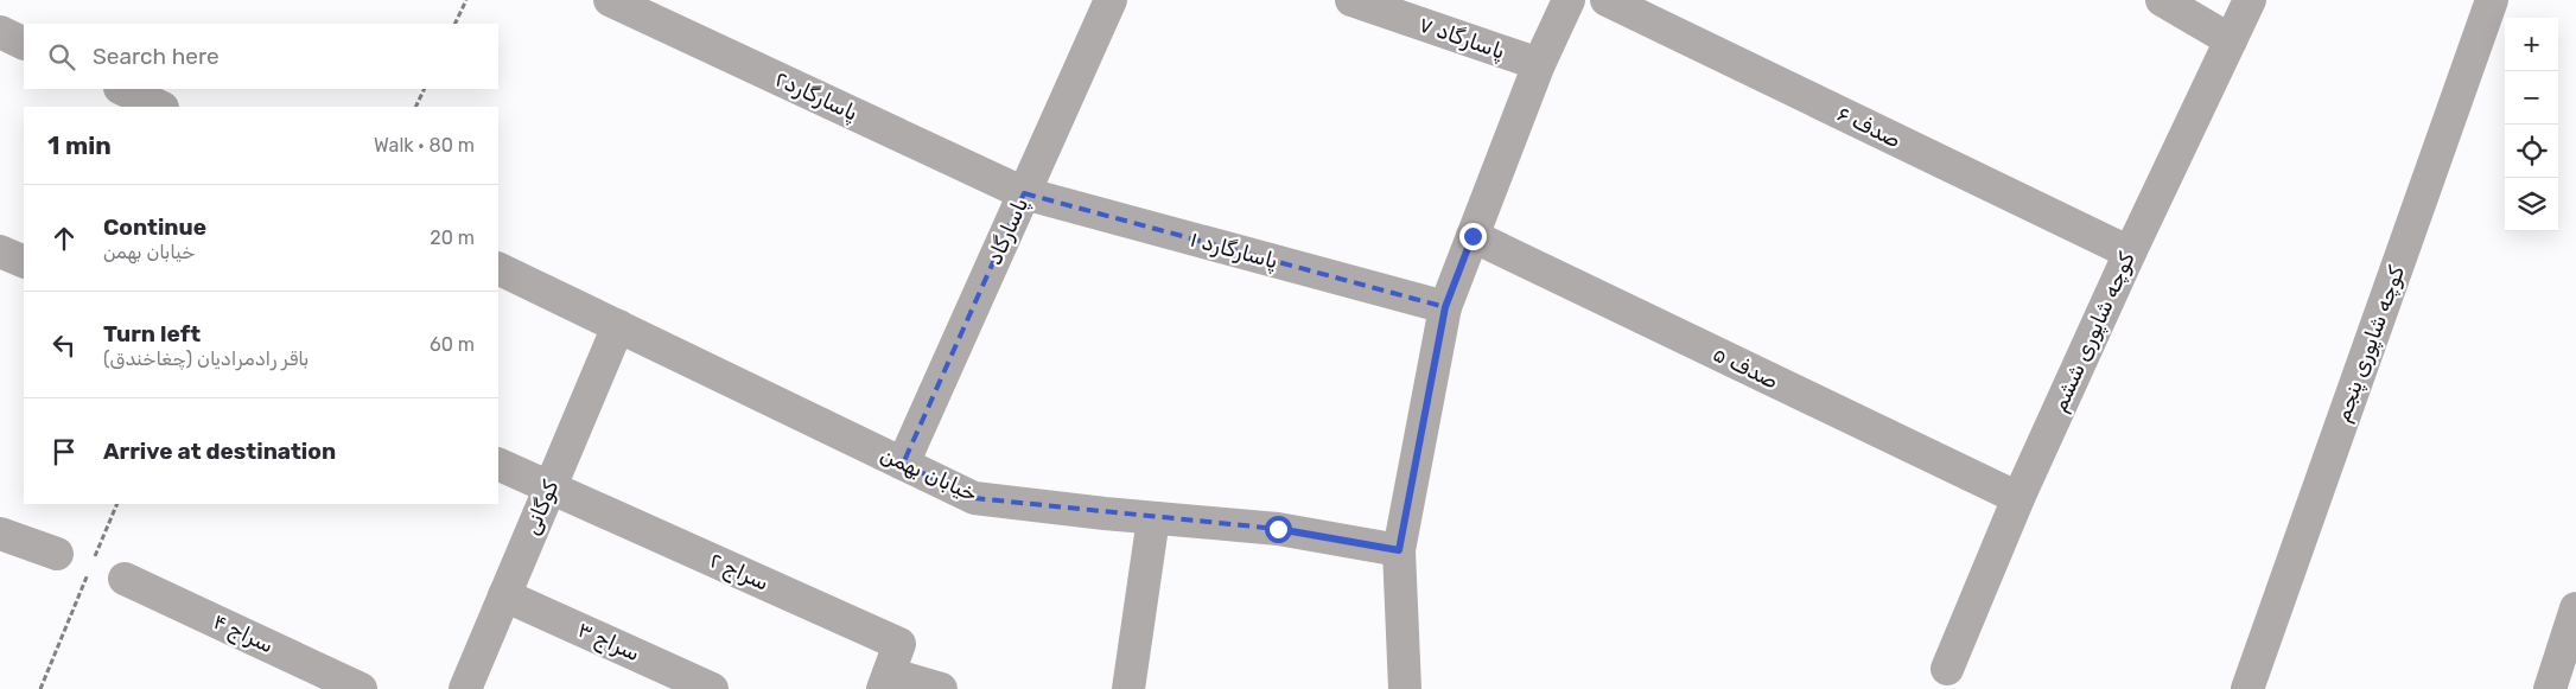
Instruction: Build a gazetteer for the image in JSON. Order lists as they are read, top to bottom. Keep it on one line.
{"streets":{"street":["پاسارگاد ۷","پاسارگارد۲","صدف ۶","پاسارگاد","پاسارگارد ۱","کوچه شاپوری ششم","کوچه شاپوری پنجم","صدف ۵","خیابان بهمن","کوگانی","سراج ۲","سراج ۴","سراج ۳"]},"crossings":[["پاسارگارد۲","پاسارگاد"],["پاسارگارد۲","پاسارگارد ۱"],["صدف ۶","کوچه شاپوری ششم"],["پاسارگاد","پاسارگارد ۱"],["پاسارگاد","خیابان بهمن"],["کوچه شاپوری ششم","صدف ۵"],["خیابان بهمن","کوگانی"],["کوگانی","سراج ۲"],["کوگانی","سراج ۳"]],"page":{"map_buttons":["+","−"],"search":"Search here","heading":["1 min","Walk · 80 m"],"list":[["Continue","خیابان بهمن","20 m"],["Turn left","باقر رادمرادیان (چغاخندق)","60 m"],"Arrive at destination"]}}
